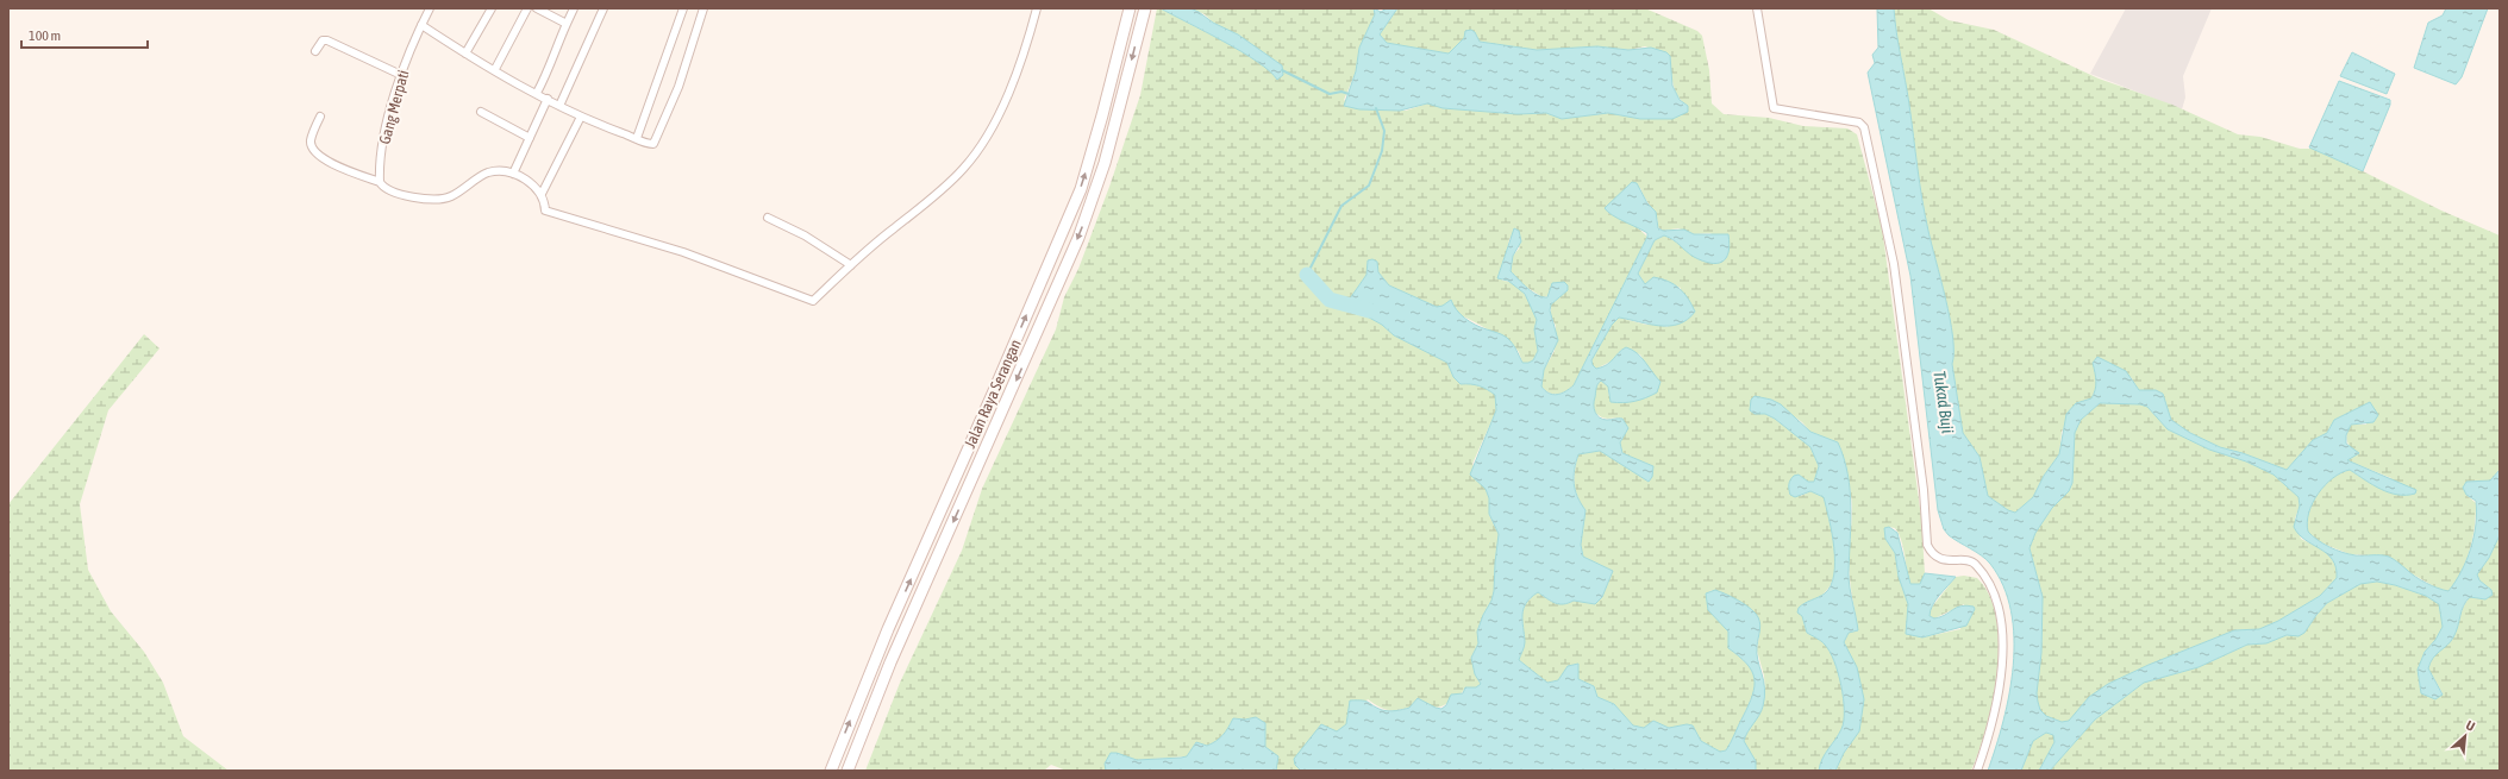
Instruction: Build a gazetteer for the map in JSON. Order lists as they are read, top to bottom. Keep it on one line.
{"streets":{"street":["Gang Merpati","Jalan Raya Serangan"]},"water":["Tukad Buji"],"scale_bar":"100 m","north":"top right"}
